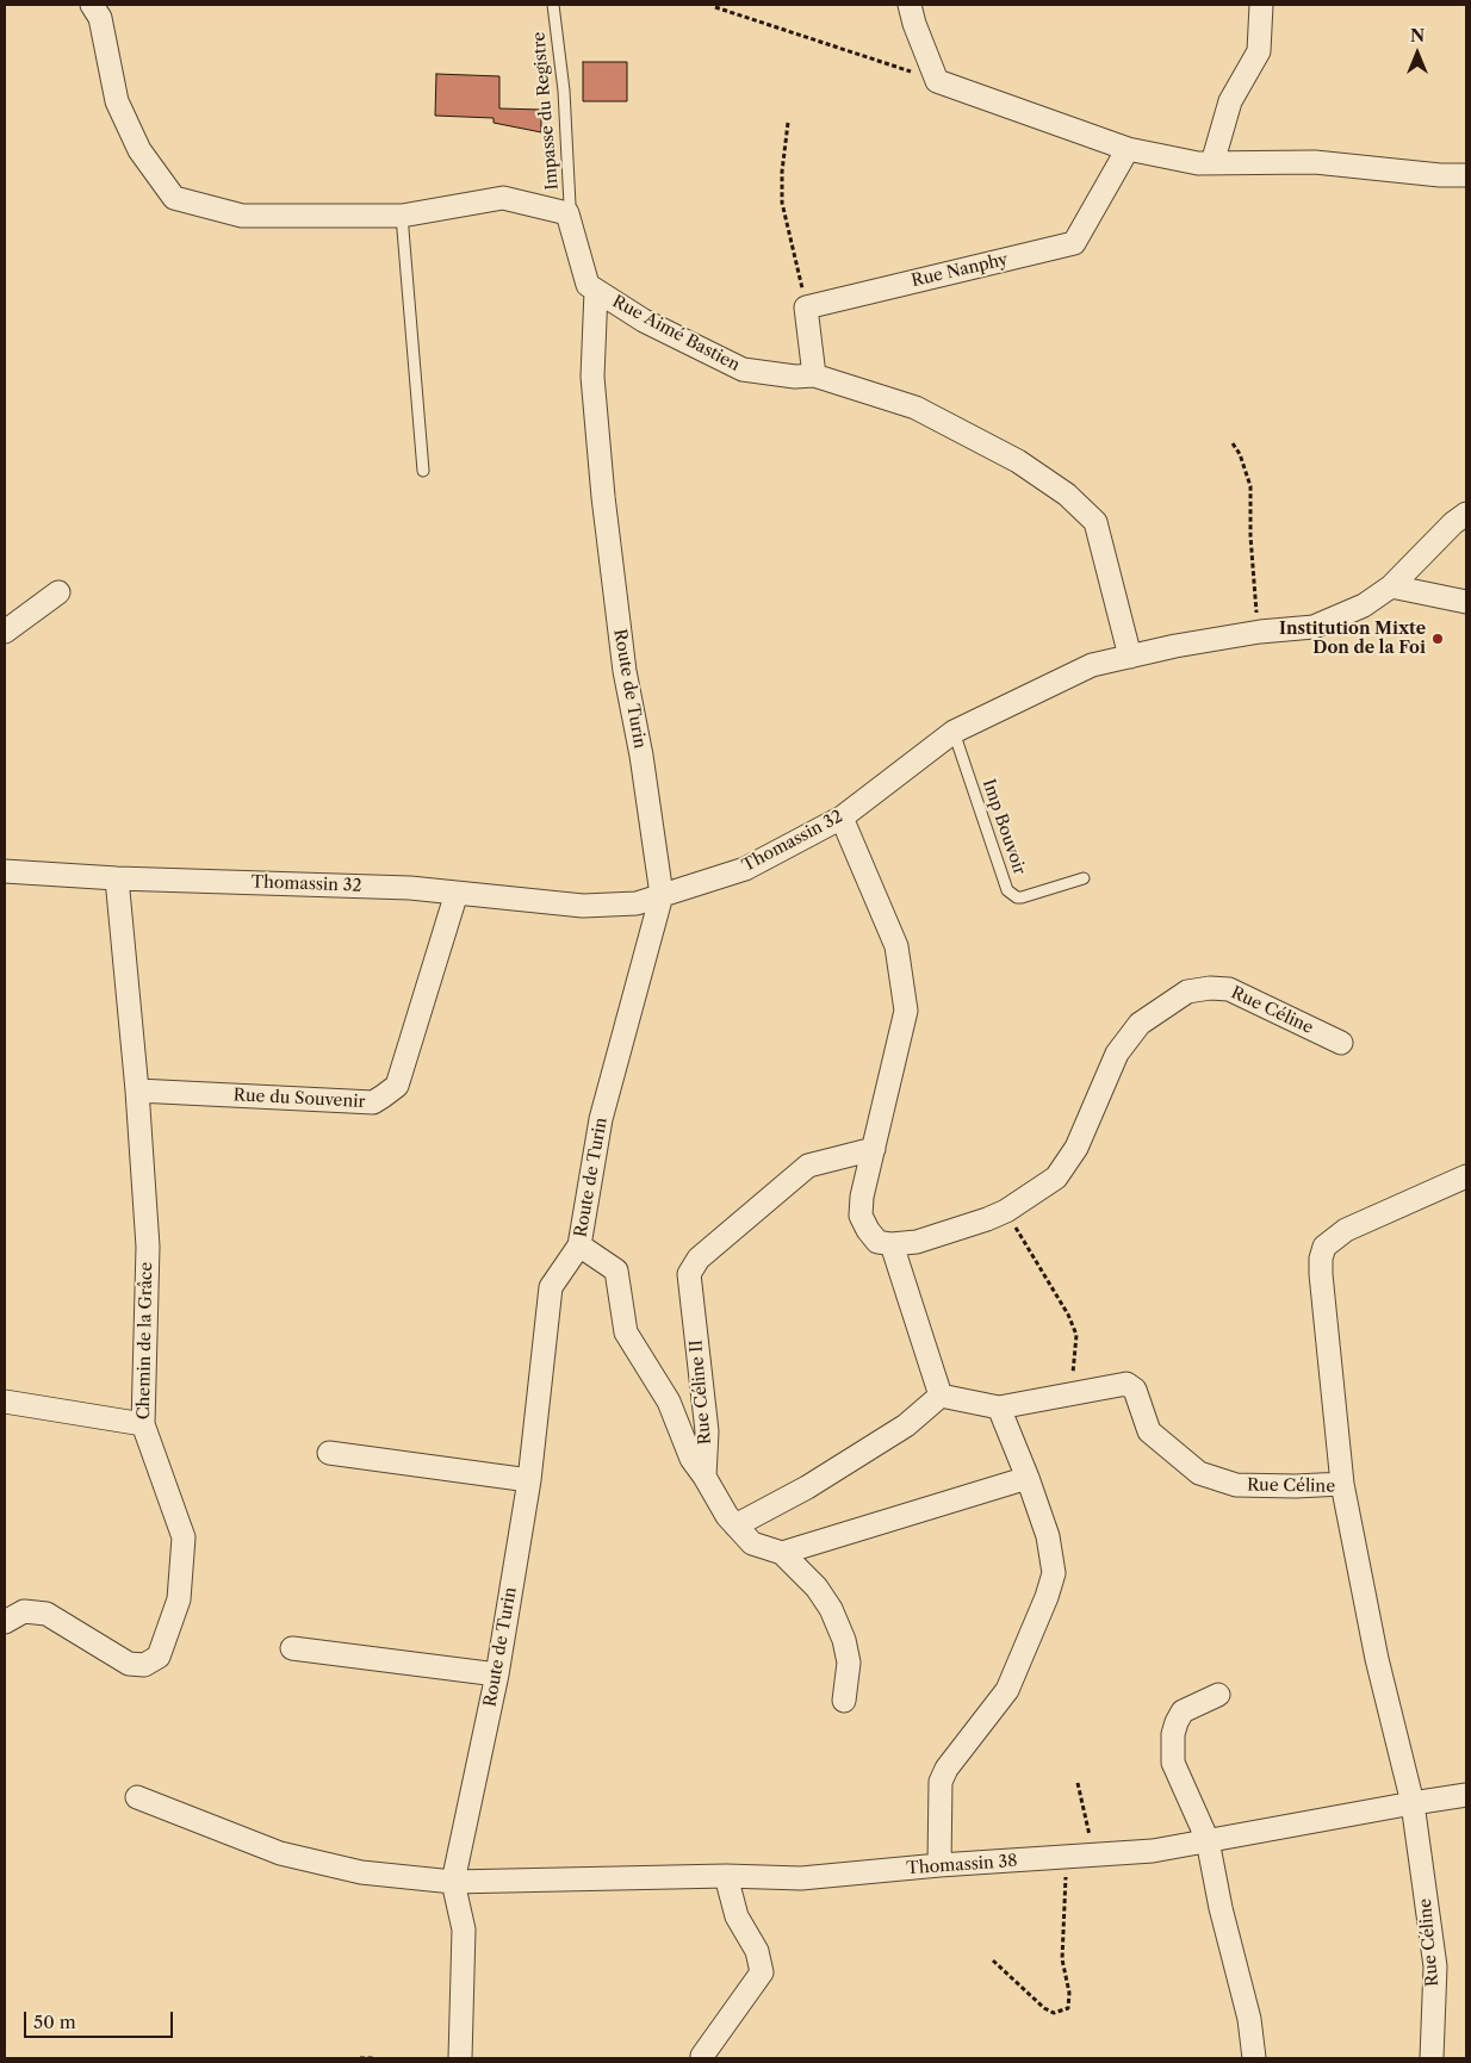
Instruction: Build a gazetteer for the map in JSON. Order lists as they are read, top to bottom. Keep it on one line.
{"streets":{"street":["Rue Nanphy","Rue Aimé Bastien","Route de Turin","Thomassin 32","Rue Céline","Rue du Souvenir","Chemin de la Grâce","Rue Céline II","Thomassin 38"],"lane":["Impasse du Registre","Imp Bouvoir"]},"crossings":[["Impasse du Registre","Rue Aimé Bastien"],["Rue Aimé Bastien","Route de Turin"],["Rue Aimé Bastien","Thomassin 32"],["Route de Turin","Thomassin 32"],["Route de Turin","Thomassin 38"],["Imp Bouvoir","Thomassin 32"],["Thomassin 32","Rue du Souvenir"],["Thomassin 32","Chemin de la Grâce"],["Rue Céline","Thomassin 38"],["Rue du Souvenir","Chemin de la Grâce"]],"places":["Institution Mixte Don de la Foi"],"scale_bar":"50 m","north":"top"}
